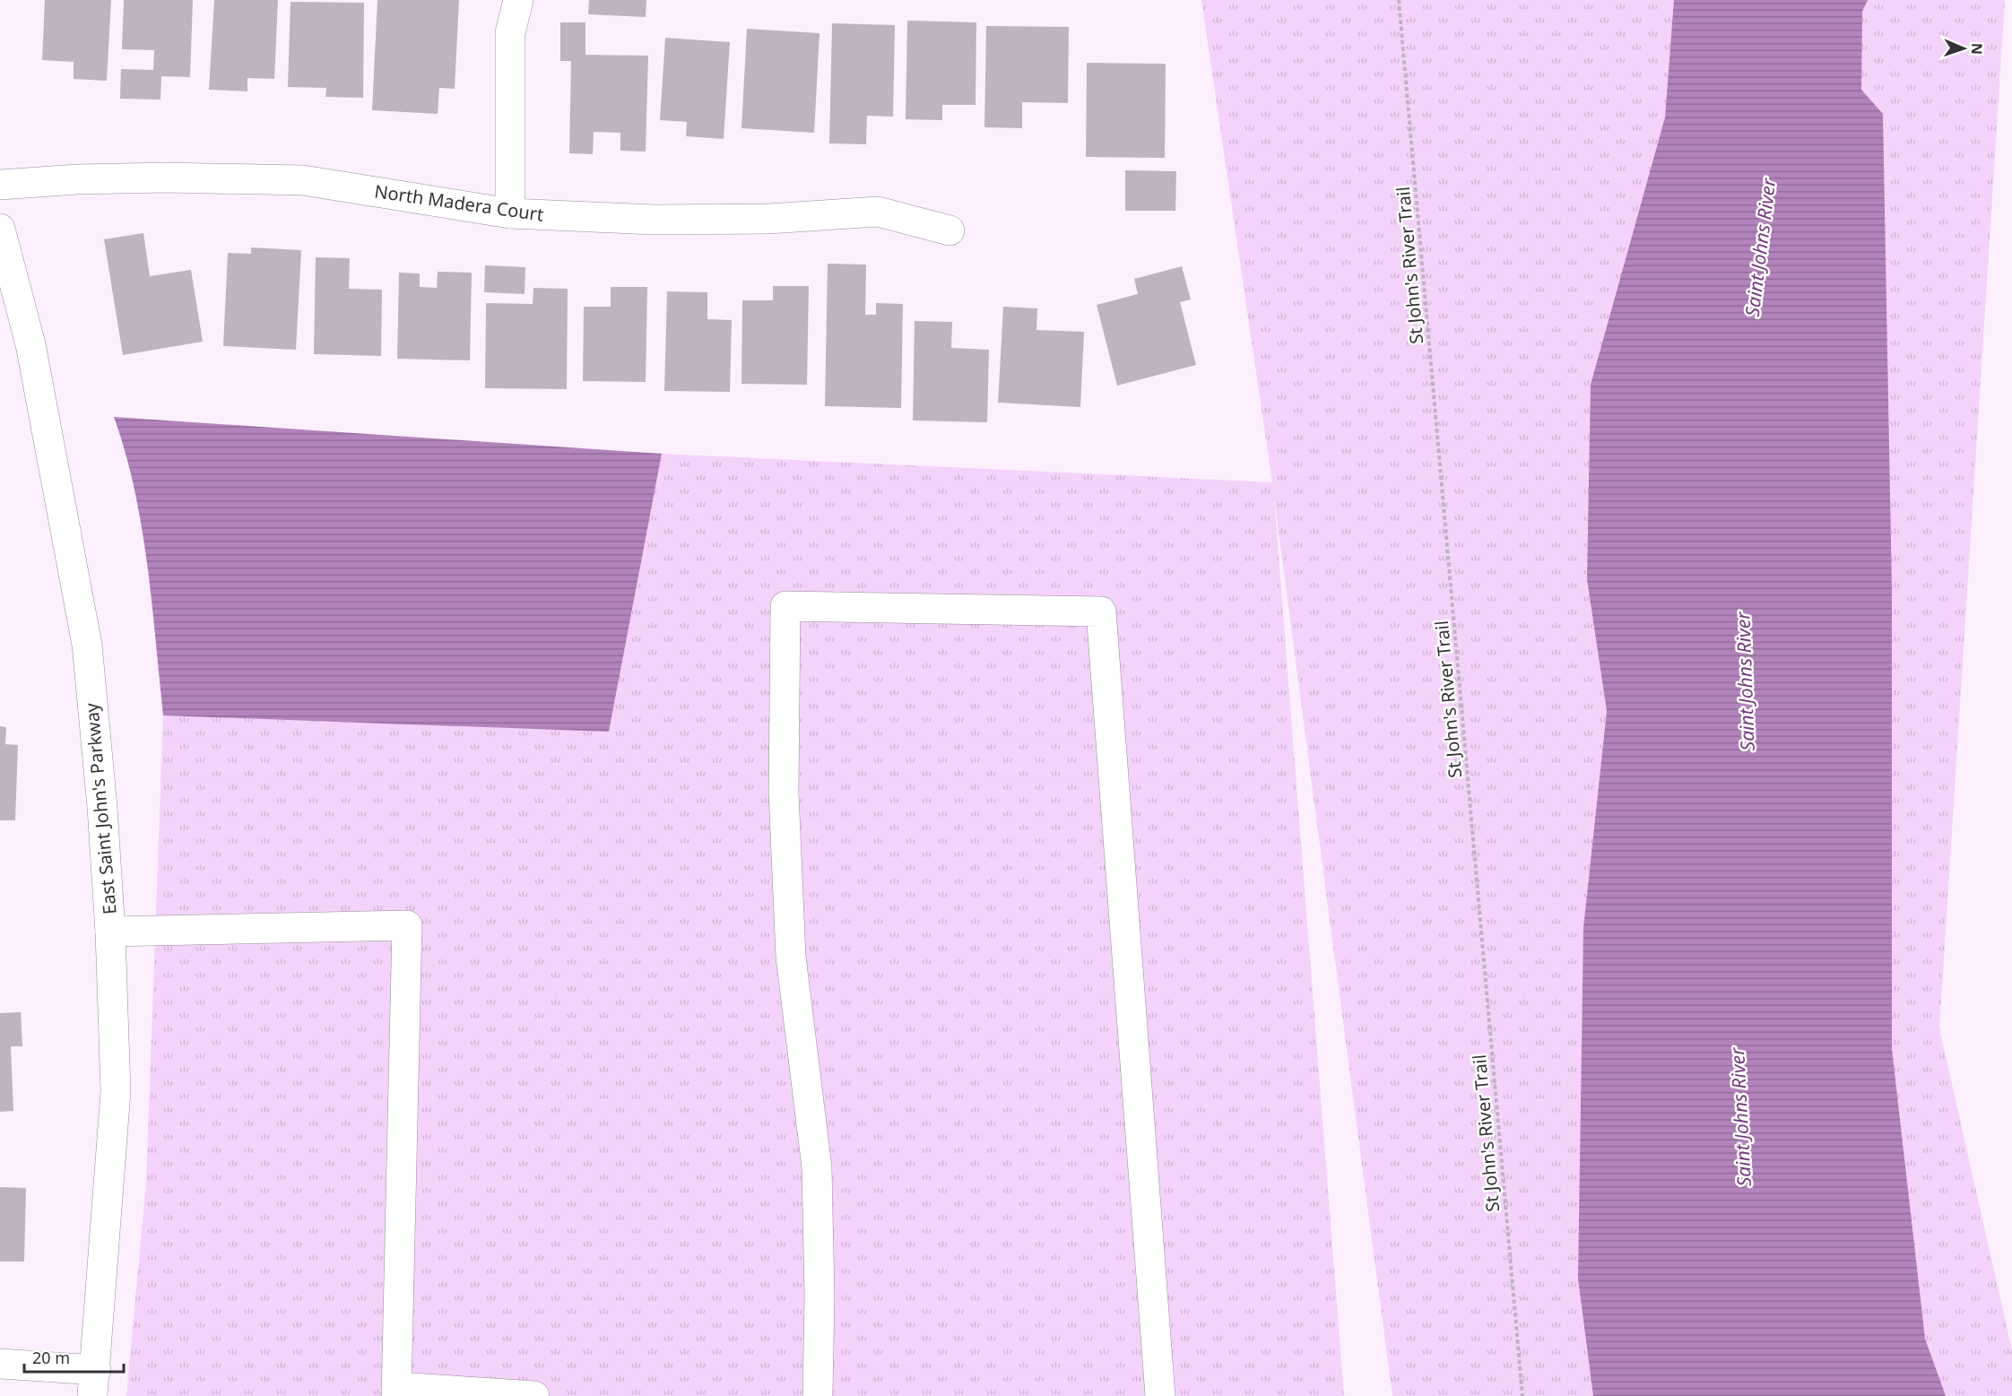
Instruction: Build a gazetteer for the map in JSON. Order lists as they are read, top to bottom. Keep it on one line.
{"streets":{"street":["North Madera Court","East Saint John's Parkway"],"path":["St John's River Trail"]},"water":["Saint Johns River"],"scale_bar":"20 m","north":"right"}
